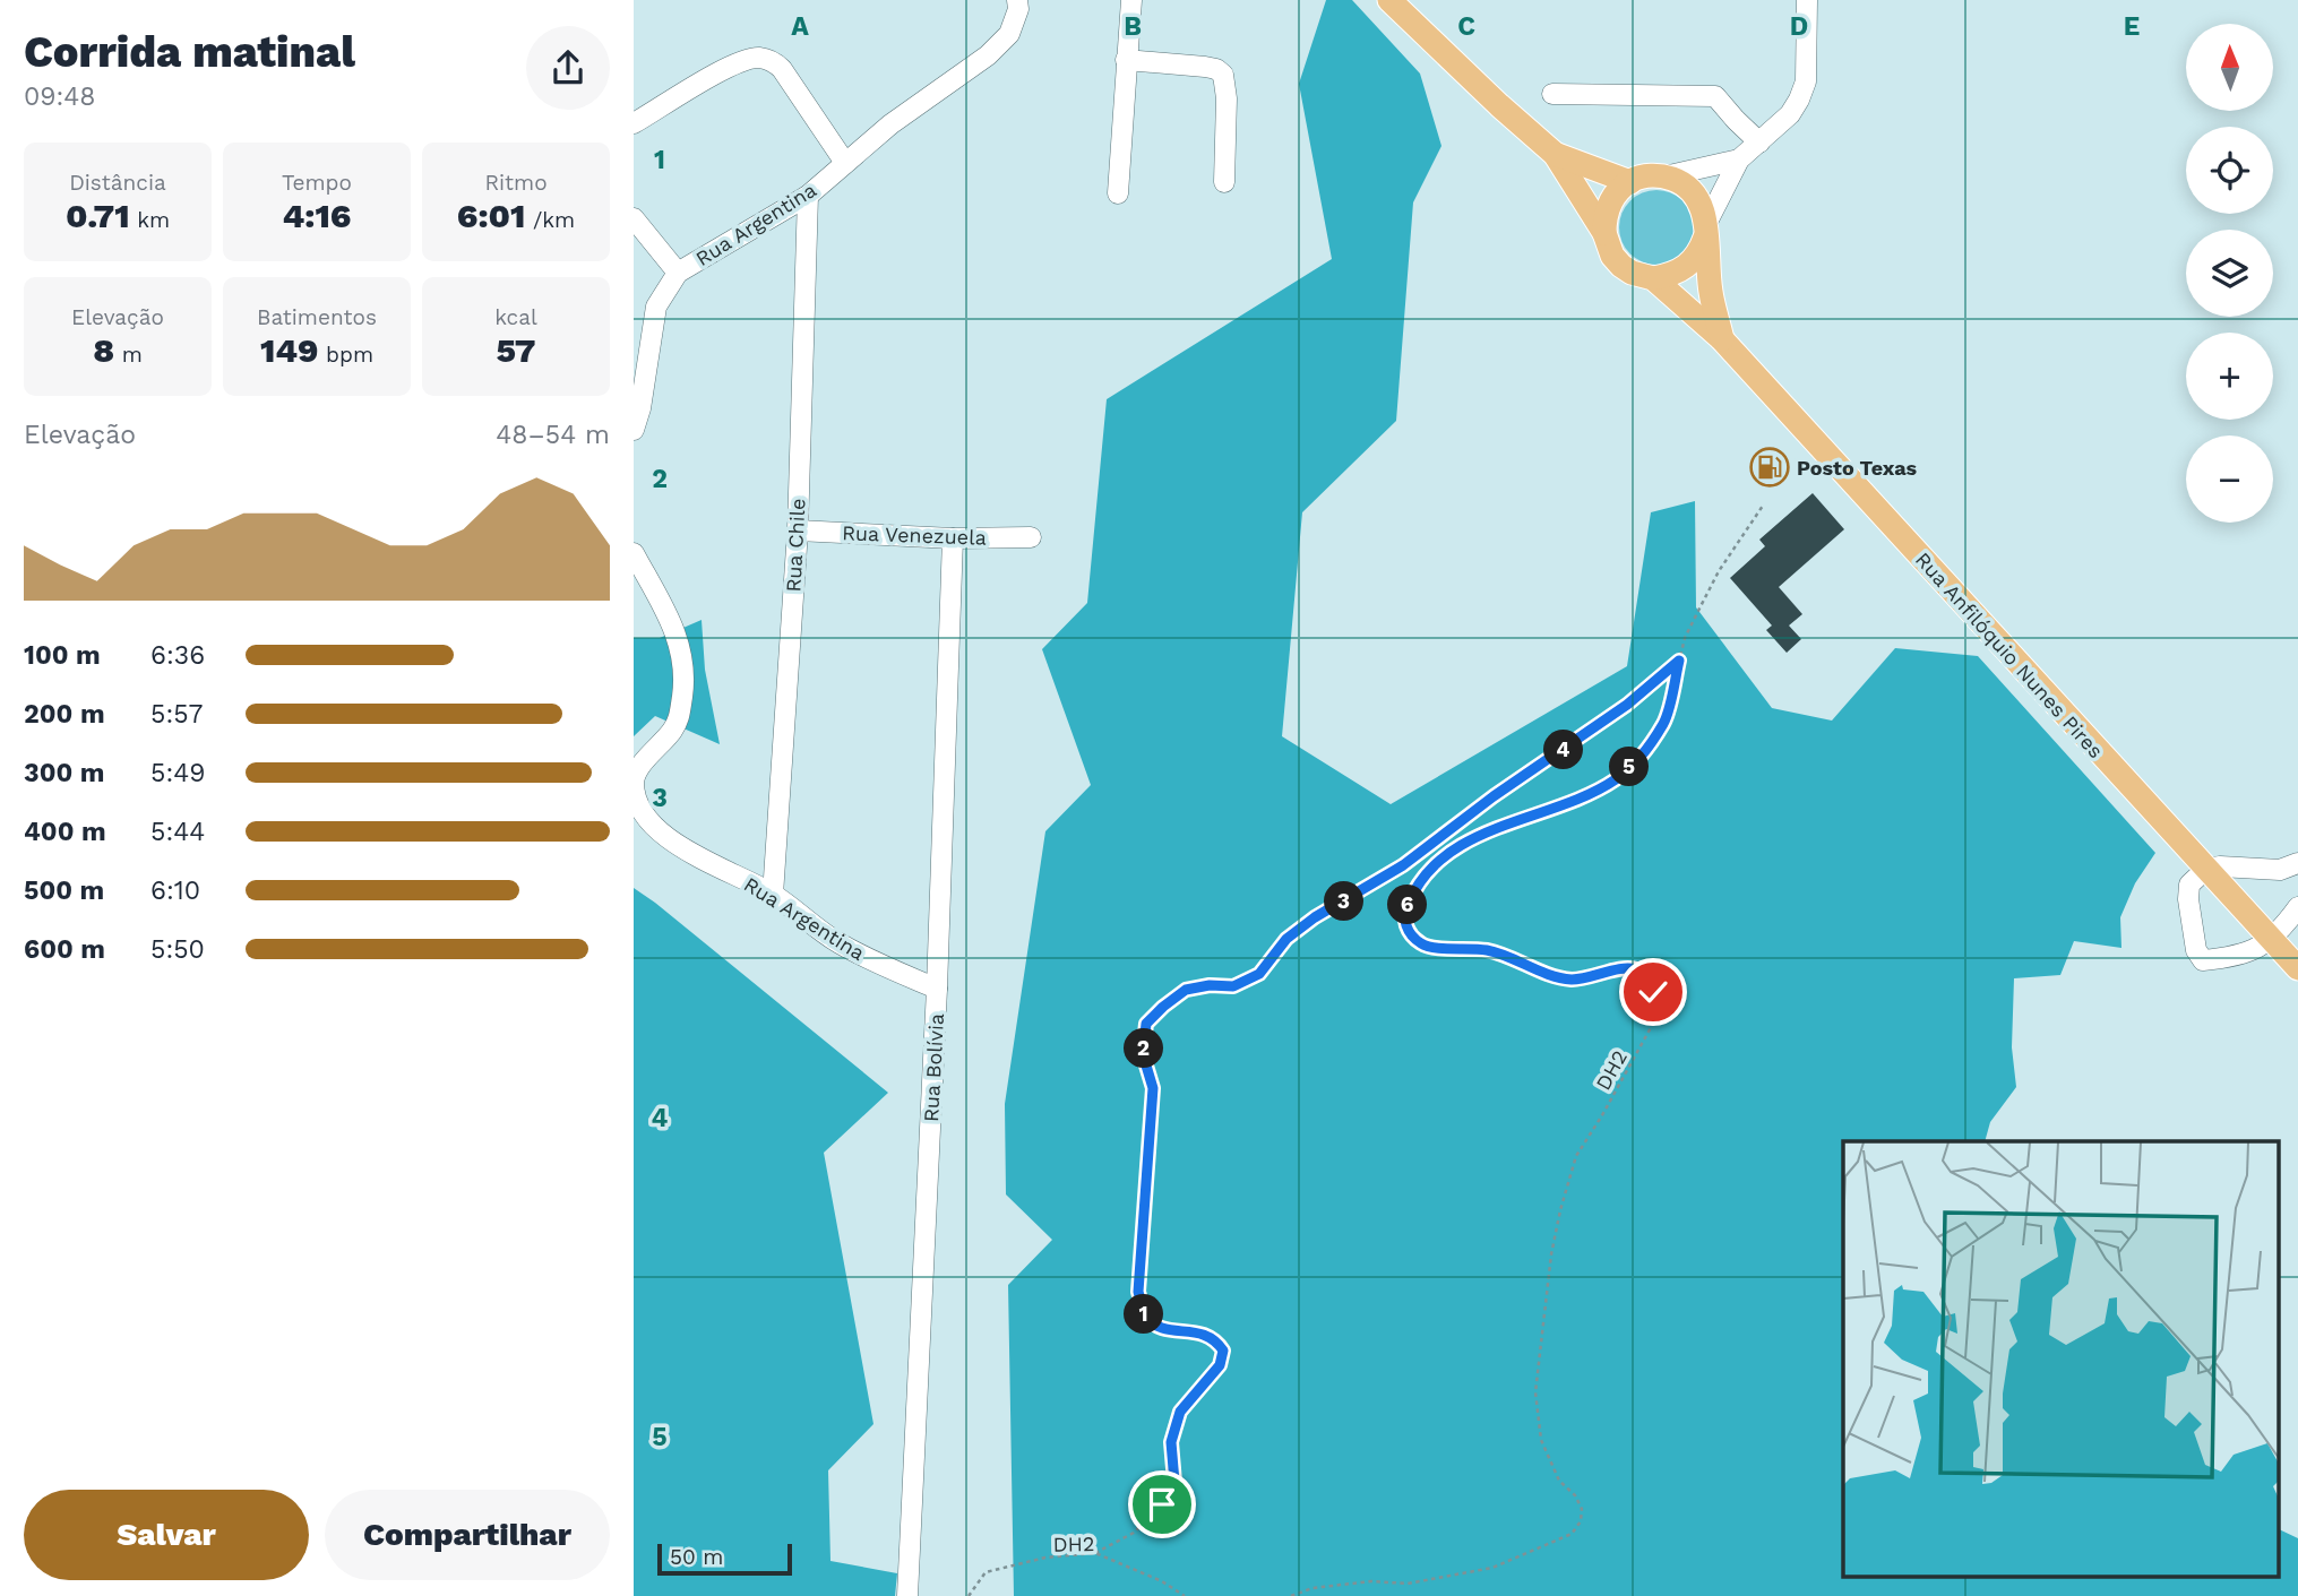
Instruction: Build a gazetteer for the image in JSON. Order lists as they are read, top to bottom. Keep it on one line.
{"streets":{"main road":["Rua Anfilóquio Nunes Pires"],"street":["Rua Argentina","Rua Venezuela","Rua Chile","Rua Bolívia"],"path":["DH2"]},"crossings":[["Rua Argentina","Rua Chile"],["Rua Argentina","Rua Bolívia"],["Rua Venezuela","Rua Chile"],["Rua Venezuela","Rua Bolívia"]],"places":{"fuel station":["Posto Texas"]},"scale_bar":"50 m","north":"top","page":{"heading":["Corrida matinal","09:48"],"map_buttons":["+","−"],"stats":[["Distância","0.71 km"],["Tempo","4:16"],["Ritmo","6:01 /km"],["Elevação","8 m"],["Batimentos","149 bpm"],["kcal","57"]],"chart":["Elevação","48–54 m"],"list":[{"name":"100 m","note":"6:36"},{"name":"200 m","note":"5:57"},{"name":"300 m","note":"5:49"},{"name":"400 m","note":"5:44"},{"name":"500 m","note":"6:10"},{"name":"600 m","note":"5:50"}],"pins":["4","5","3","6","2","1"],"buttons":["Salvar","Compartilhar"],"scale":"50 m"},"grid":{"columns":["A","B","C","D","E"],"rows":["1","2","3","4","5"]}}
